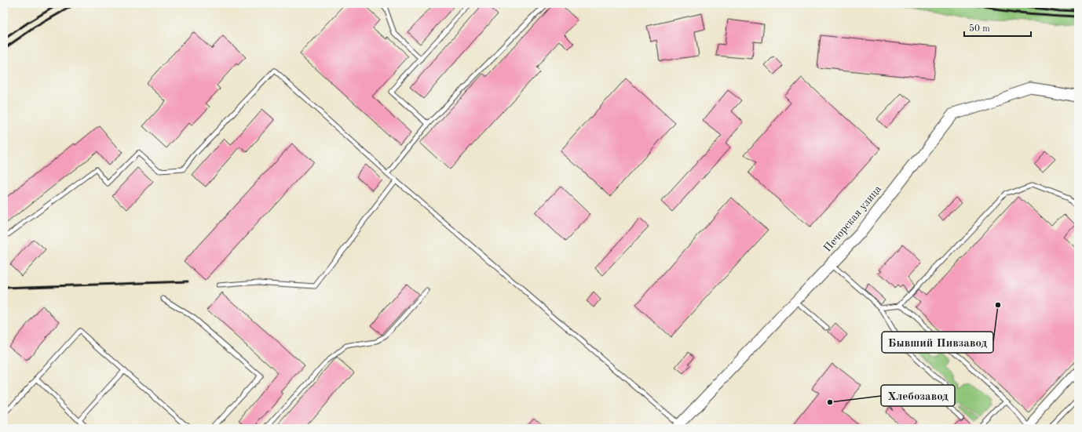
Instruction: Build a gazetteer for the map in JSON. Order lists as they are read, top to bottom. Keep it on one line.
{"streets":{"street":["Печорская улица"]},"places":["Бывший Пивзавод","Хлебозавод"],"scale_bar":"50 m"}
